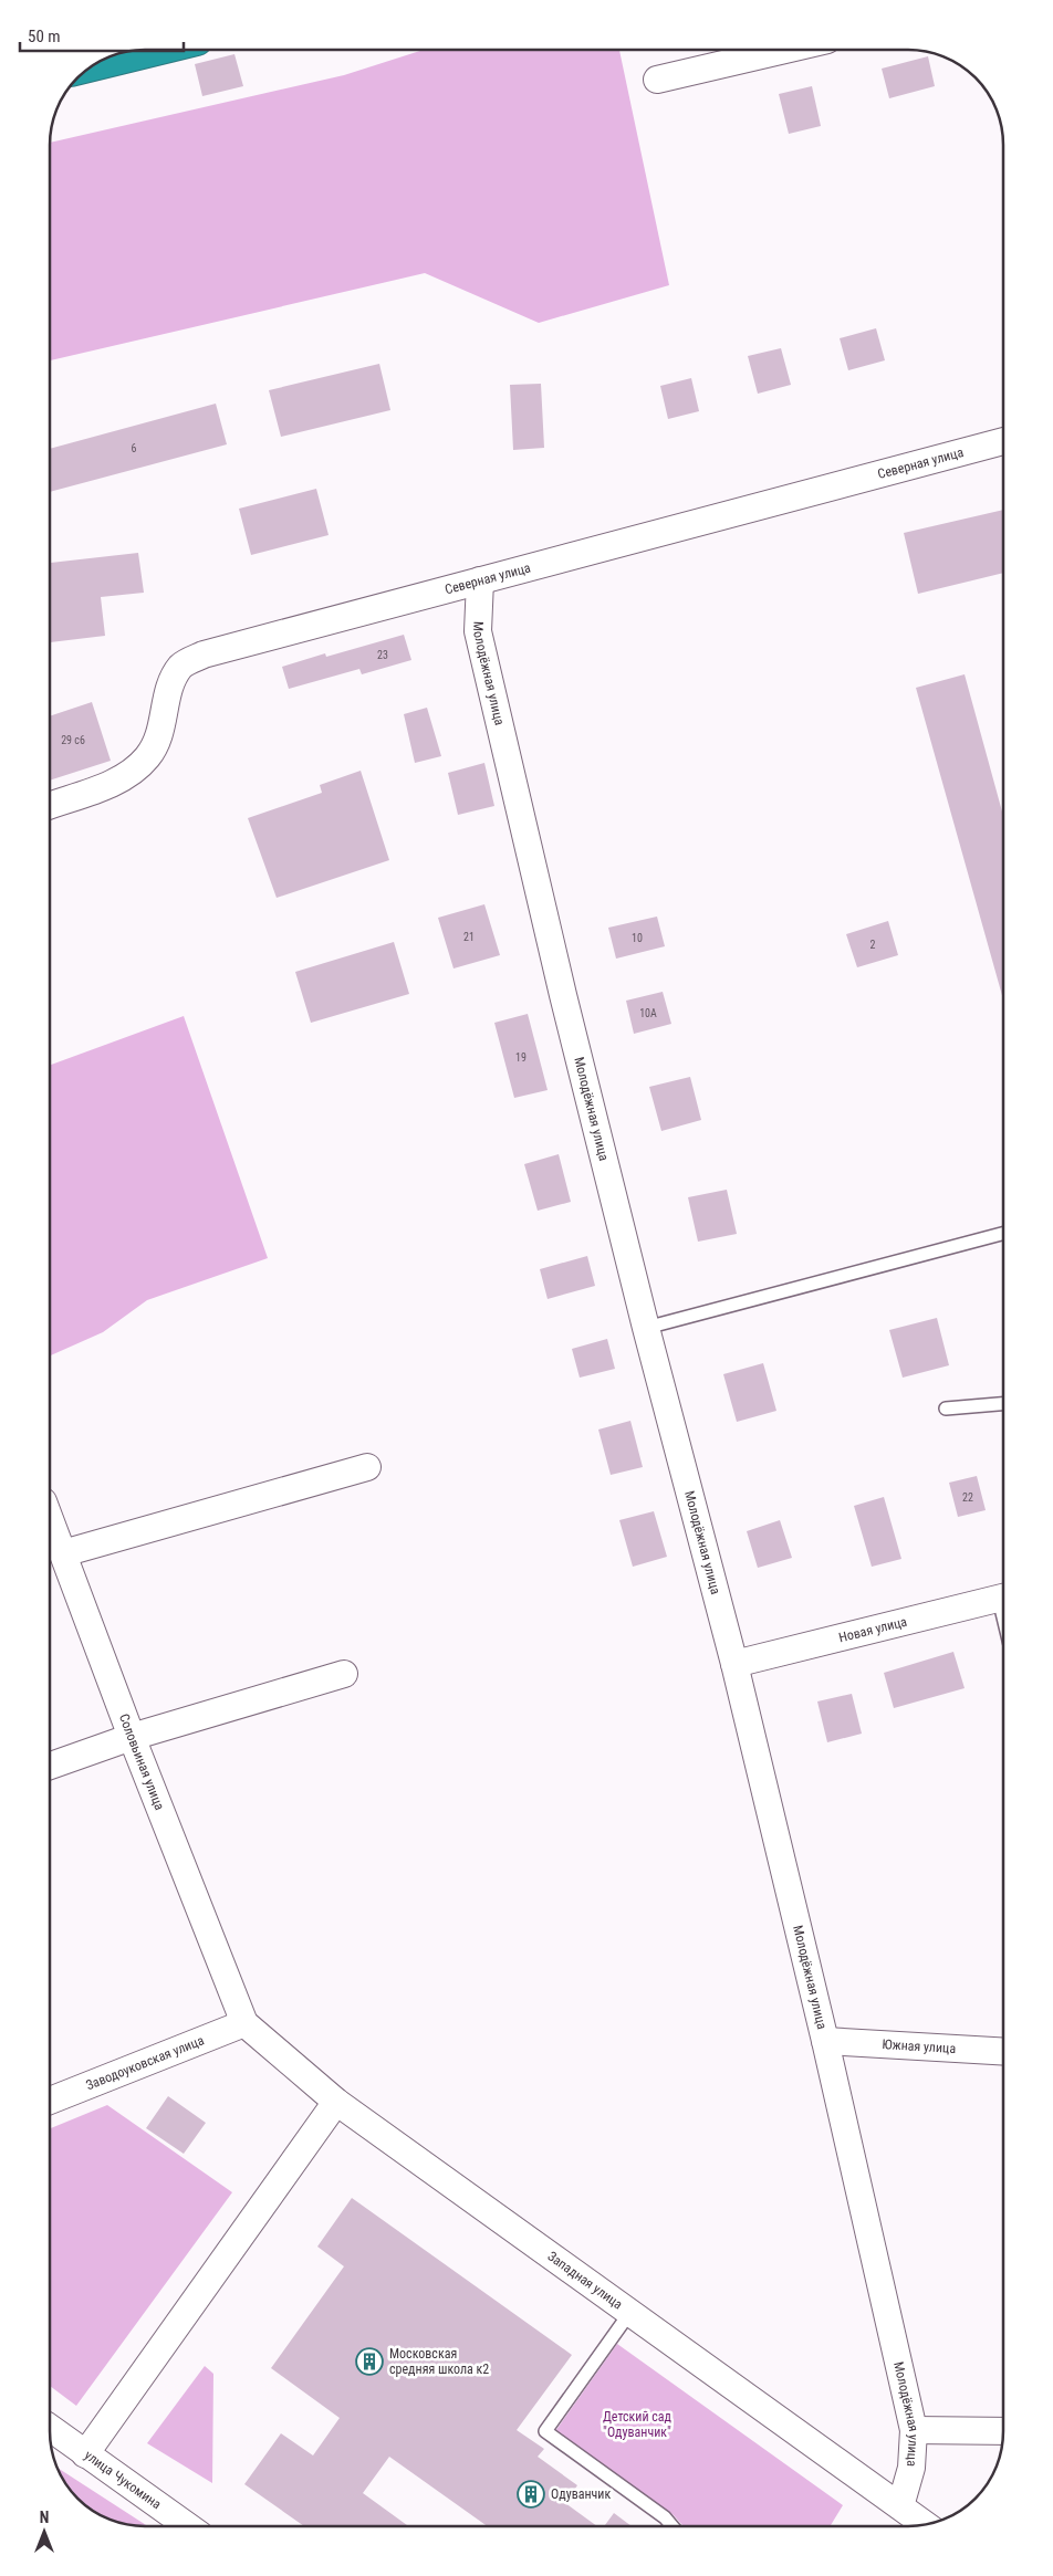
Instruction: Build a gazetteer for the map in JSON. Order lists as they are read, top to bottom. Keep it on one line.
{"streets":{"street":["Северная улица","Молодёжная улица","Новая улица","Соловьиная улица","Южная улица","Заводоуковская улица","Западная улица","улица Чукомина"]},"crossings":[["Северная улица","Молодёжная улица"],["Молодёжная улица","Новая улица"],["Молодёжная улица","Южная улица"],["Молодёжная улица","Западная улица"],["Соловьиная улица","Заводоуковская улица"],["Соловьиная улица","Западная улица"],["Заводоуковская улица","Западная улица"]],"parks":["Детский сад \"Одуванчик\""],"places":{"building":["Московская средняя школа к2","Одуванчик"]},"house_numbers":["6","23","29 с6","21","10","2","10А","19","22"],"scale_bar":"50 m","north":"top"}
